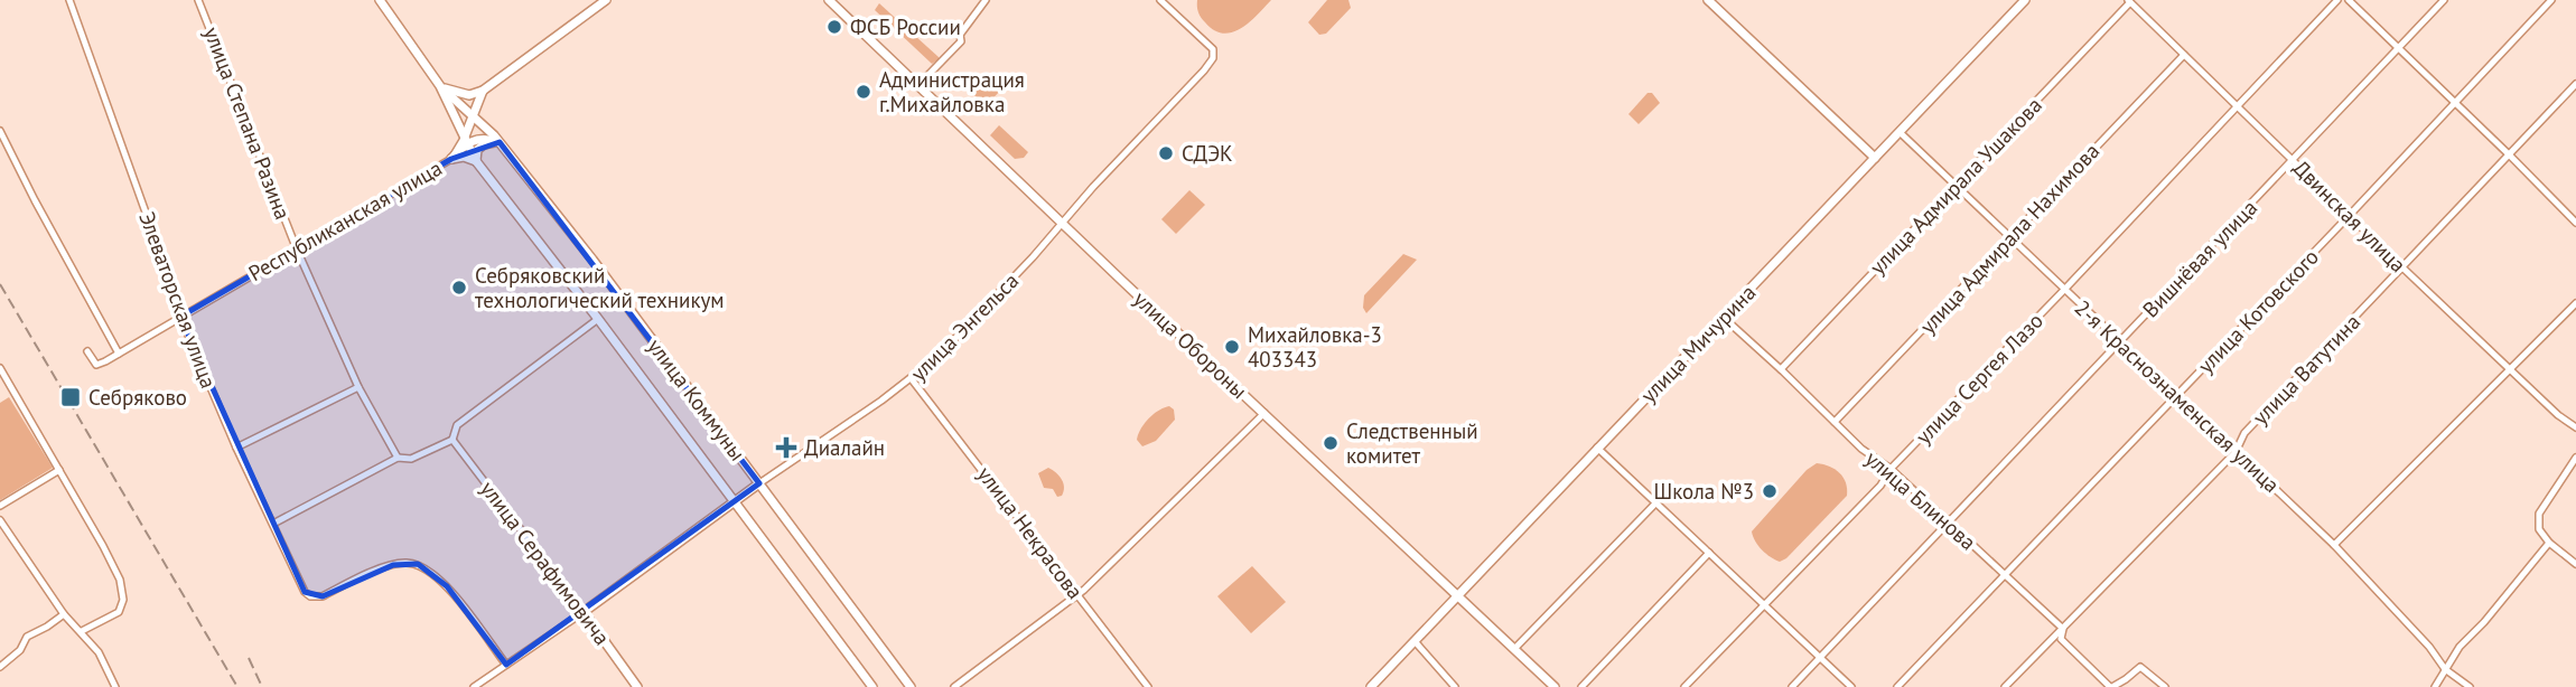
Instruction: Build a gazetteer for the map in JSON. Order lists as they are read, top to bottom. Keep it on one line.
{"streets":{"street":["улица Степана Разина","улица Адмирала Ушакова","Двинская улица","Республиканская улица","улица Адмирала Нахимова","Вишнёвая улица","Элеваторская улица","улица Котовского","улица Энгельса","улица Мичурина","улица Обороны","улица Ватутина","улица Сергея Лазо","2-я Краснознаменская улица","улица Коммуны","улица Блинова","улица Некрасова","улица Серафимовича"]},"crossings":[["улица Степана Разина","Республиканская улица"],["улица Адмирала Ушакова","Двинская улица"],["улица Адмирала Ушакова","2-я Краснознаменская улица"],["улица Адмирала Ушакова","улица Блинова"],["Двинская улица","улица Адмирала Нахимова"],["Двинская улица","Вишнёвая улица"],["Двинская улица","улица Котовского"],["Двинская улица","улица Ватутина"],["Двинская улица","улица Сергея Лазо"],["Республиканская улица","Элеваторская улица"],["улица Адмирала Нахимова","2-я Краснознаменская улица"],["улица Адмирала Нахимова","улица Блинова"],["Вишнёвая улица","2-я Краснознаменская улица"],["Вишнёвая улица","улица Блинова"],["Элеваторская улица","улица Энгельса"],["улица Котовского","2-я Краснознаменская улица"],["улица Котовского","улица Блинова"],["улица Энгельса","улица Обороны"],["улица Энгельса","улица Коммуны"],["улица Энгельса","улица Некрасова"],["улица Энгельса","улица Серафимовича"],["улица Мичурина","улица Обороны"],["улица Мичурина","2-я Краснознаменская улица"],["улица Мичурина","улица Блинова"],["улица Ватутина","2-я Краснознаменская улица"],["улица Ватутина","улица Блинова"],["улица Сергея Лазо","2-я Краснознаменская улица"],["улица Сергея Лазо","улица Блинова"]],"places":{"other":["ФСБ России","Администрация г.Михайловка","СДЭК","Себряковский технологический техникум","Михайловка-3 403343","Следственный комитет","Школа №3"],"transit":["Себряково"],"health":["Диалайн"]}}
